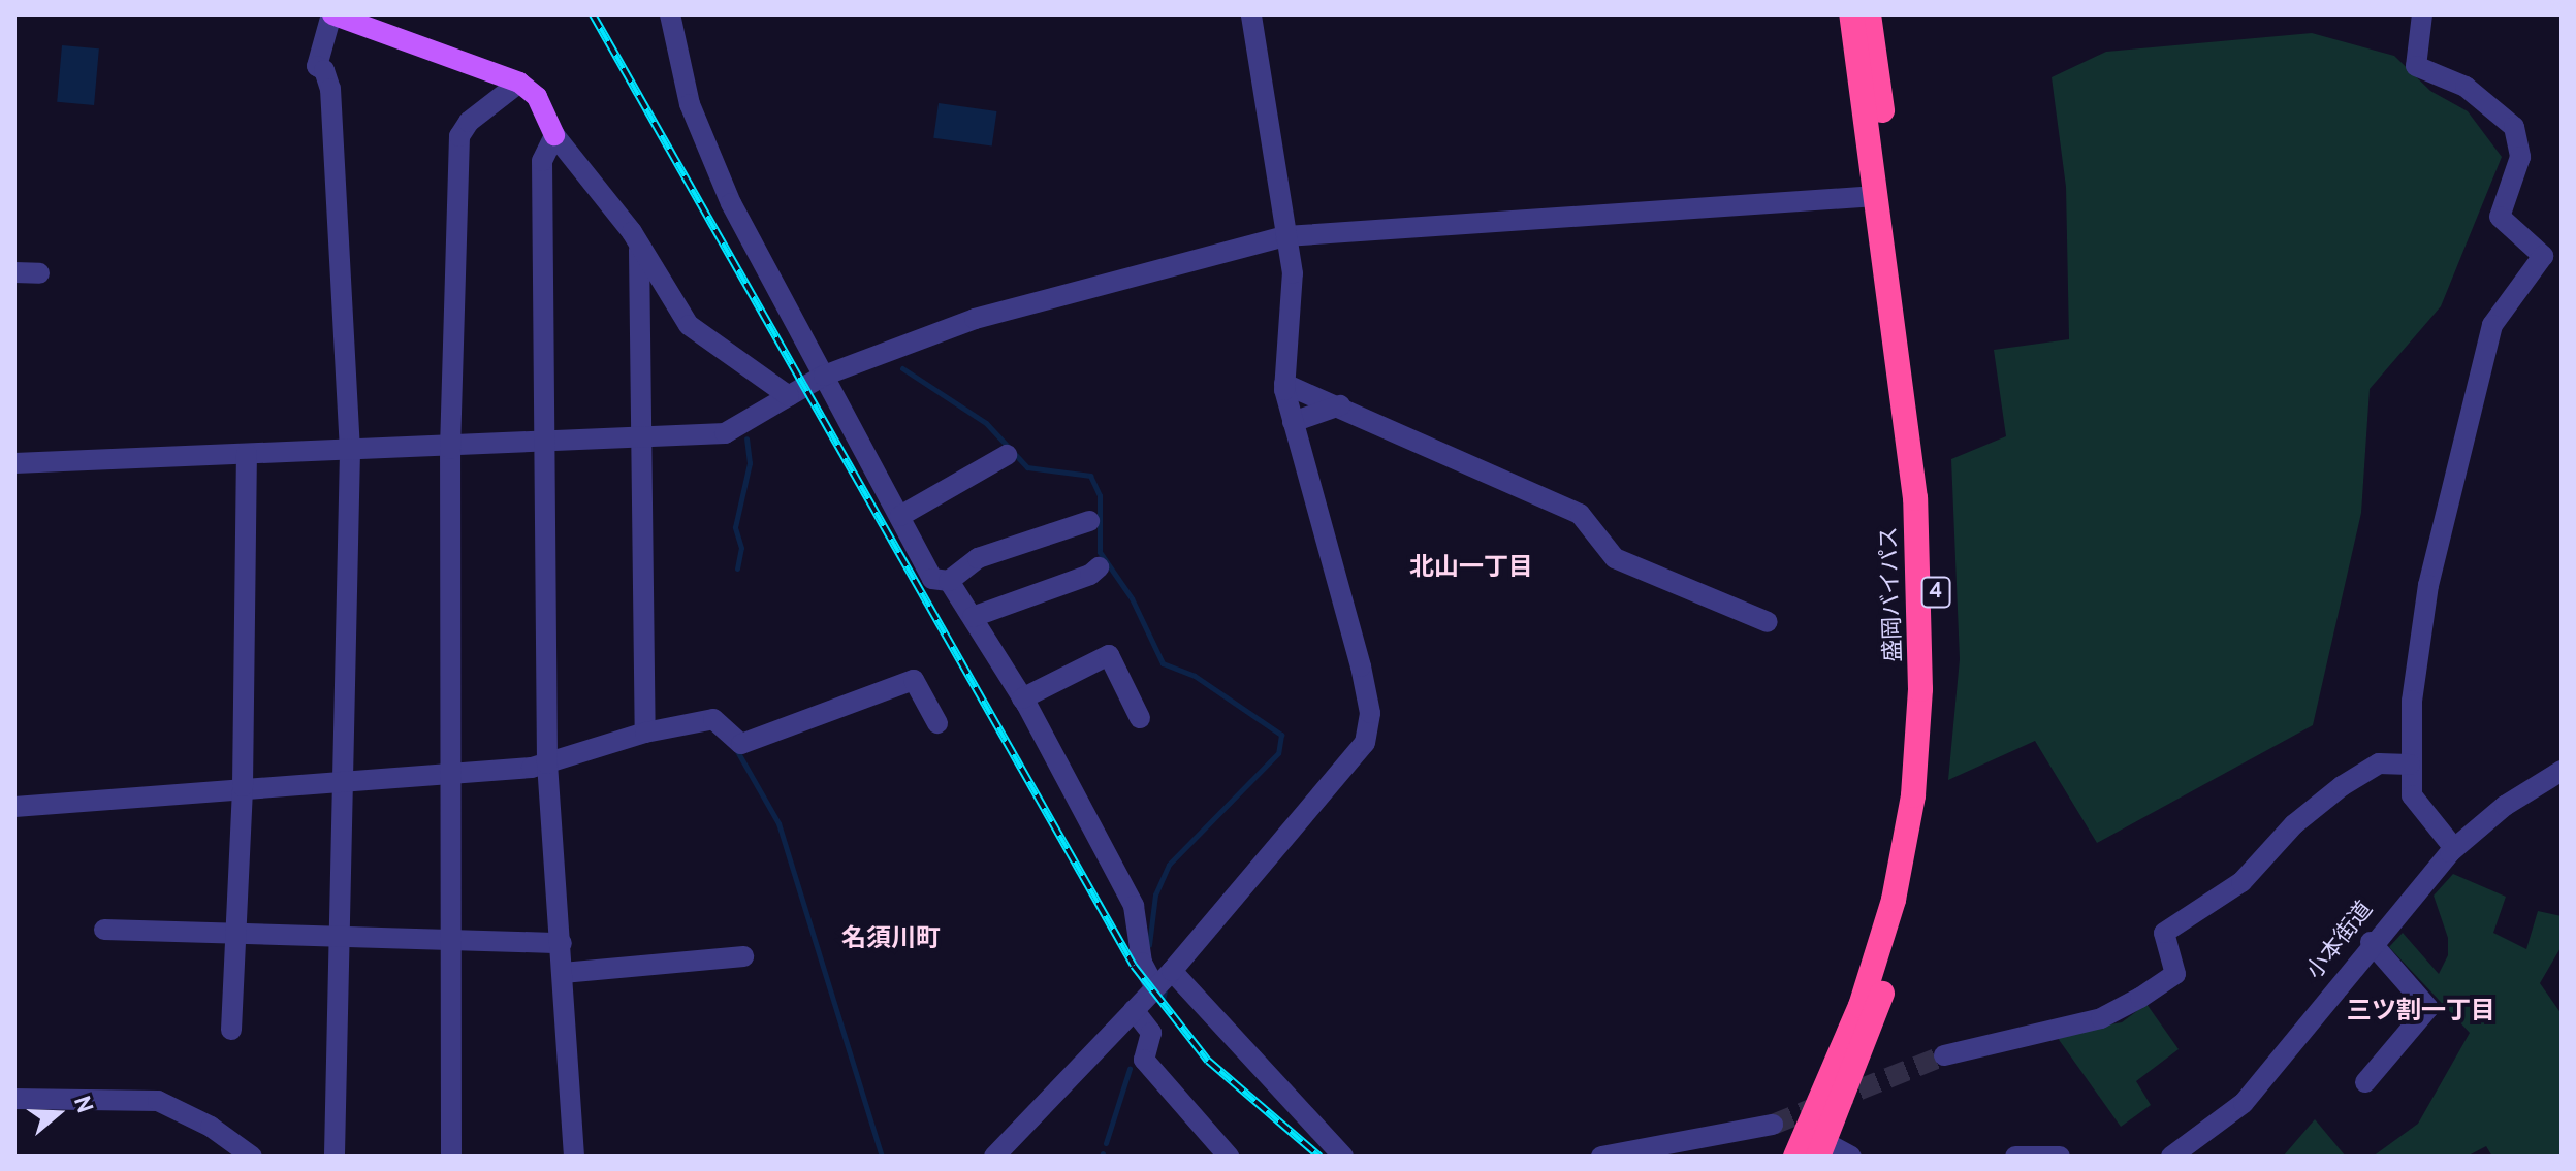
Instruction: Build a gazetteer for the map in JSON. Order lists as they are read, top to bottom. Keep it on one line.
{"streets":{"highway":["4","盛岡バイパス"],"street":["小本街道"]},"districts":["北山一丁目","名須川町","三ツ割一丁目"],"north":"right"}
